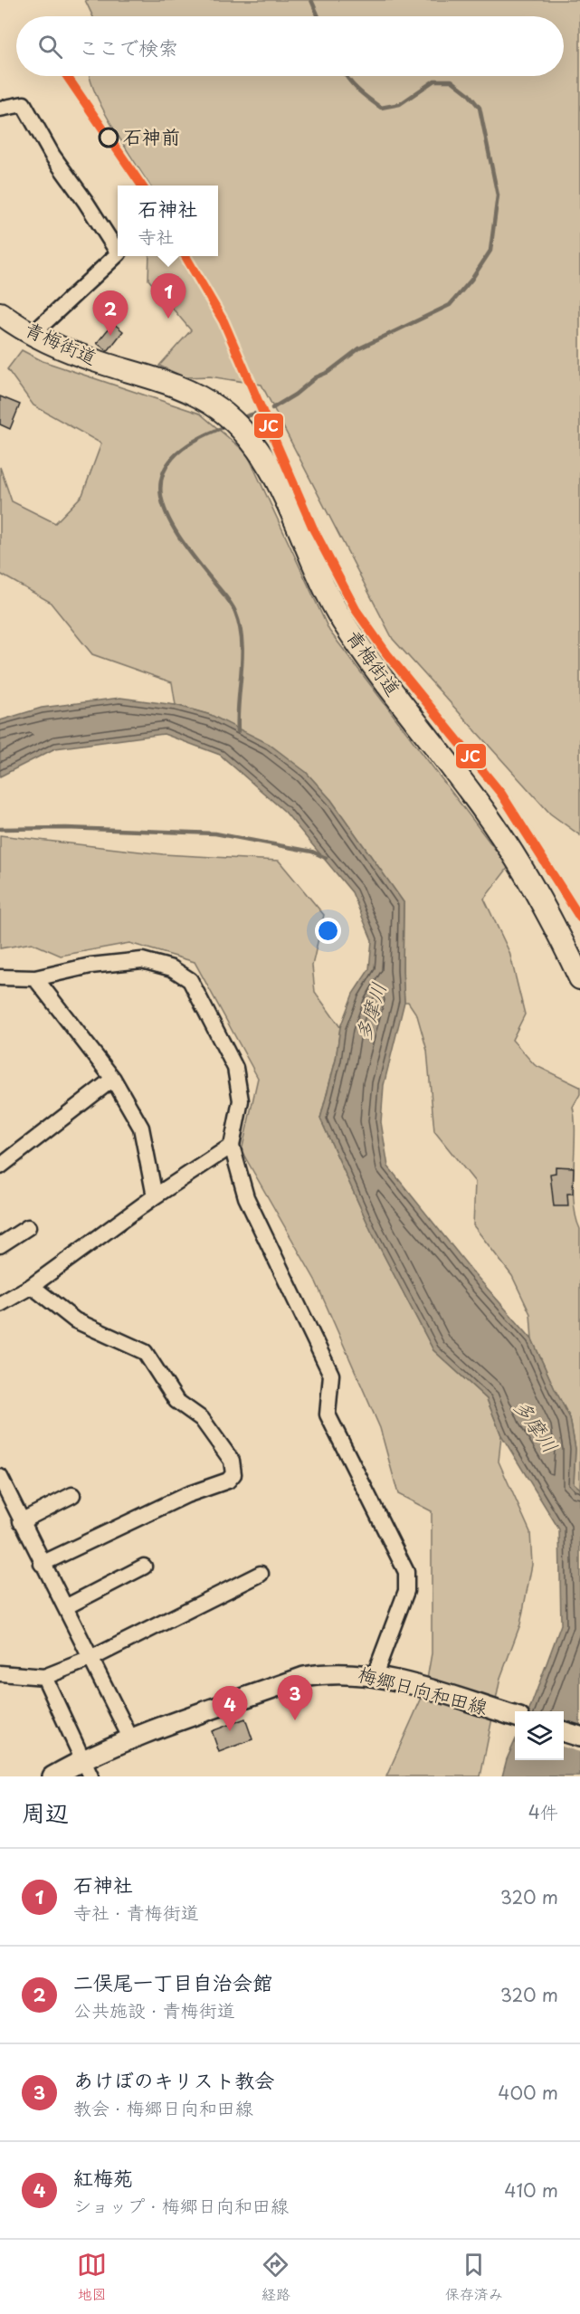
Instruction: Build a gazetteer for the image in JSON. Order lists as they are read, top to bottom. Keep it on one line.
{"streets":{"highway":["青梅街道"],"main road":["梅郷日向和田線"]},"water":["多摩川"],"places":["石神前"],"lines":["transit line JC"],"page":{"search":"ここで検索","popup":["石神社","寺社"],"pins":["1","2","3","4"],"heading":["周辺","4件"],"list":[{"mark":"1","name":"石神社","note":"寺社 · 青梅街道","value":"320 m"},{"mark":"2","name":"二俣尾一丁目自治会館","note":"公共施設 · 青梅街道","value":"320 m"},{"mark":"3","name":"あけぼのキリスト教会","note":"教会 · 梅郷日向和田線","value":"400 m"},{"mark":"4","name":"紅梅苑","note":"ショップ · 梅郷日向和田線","value":"410 m"}],"nav":["地図","経路","保存済み"]}}
